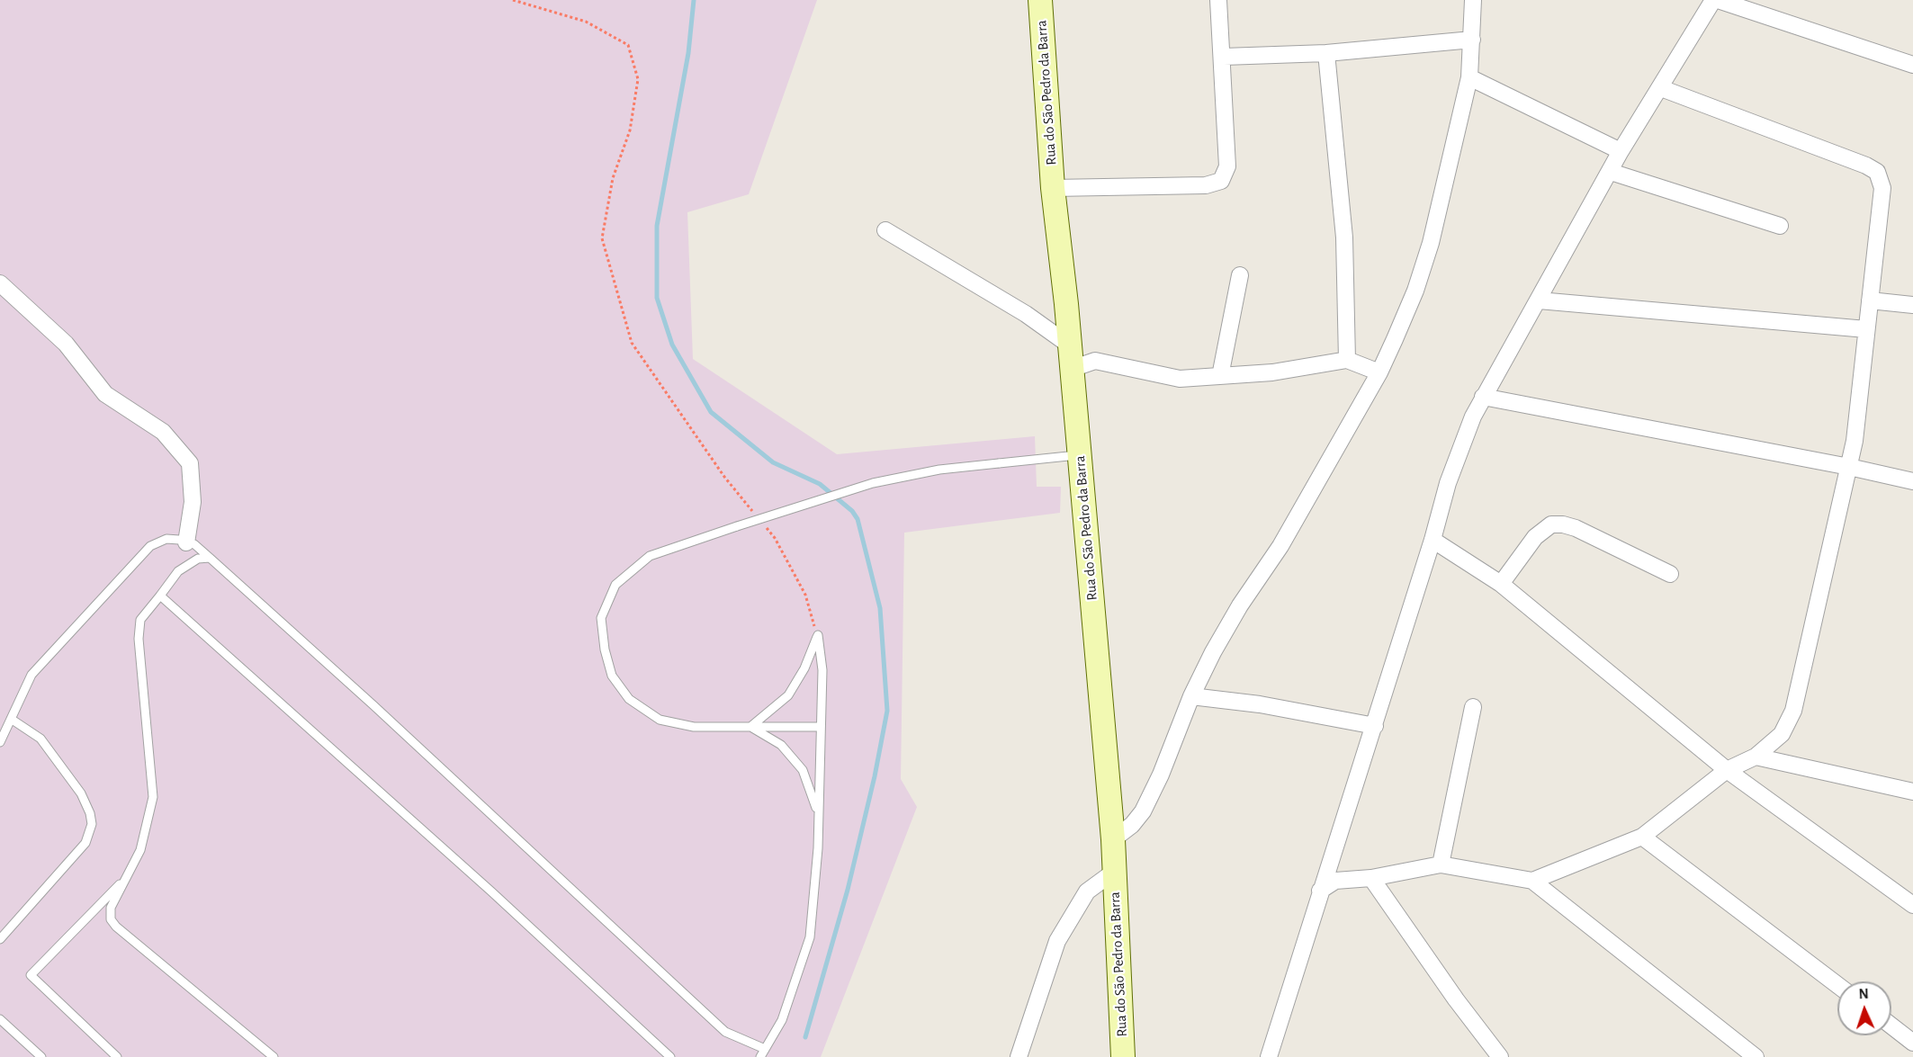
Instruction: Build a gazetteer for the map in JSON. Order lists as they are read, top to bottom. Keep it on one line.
{"streets":{"street":["Rua do São Pedro da Barra"]},"north":"top"}
